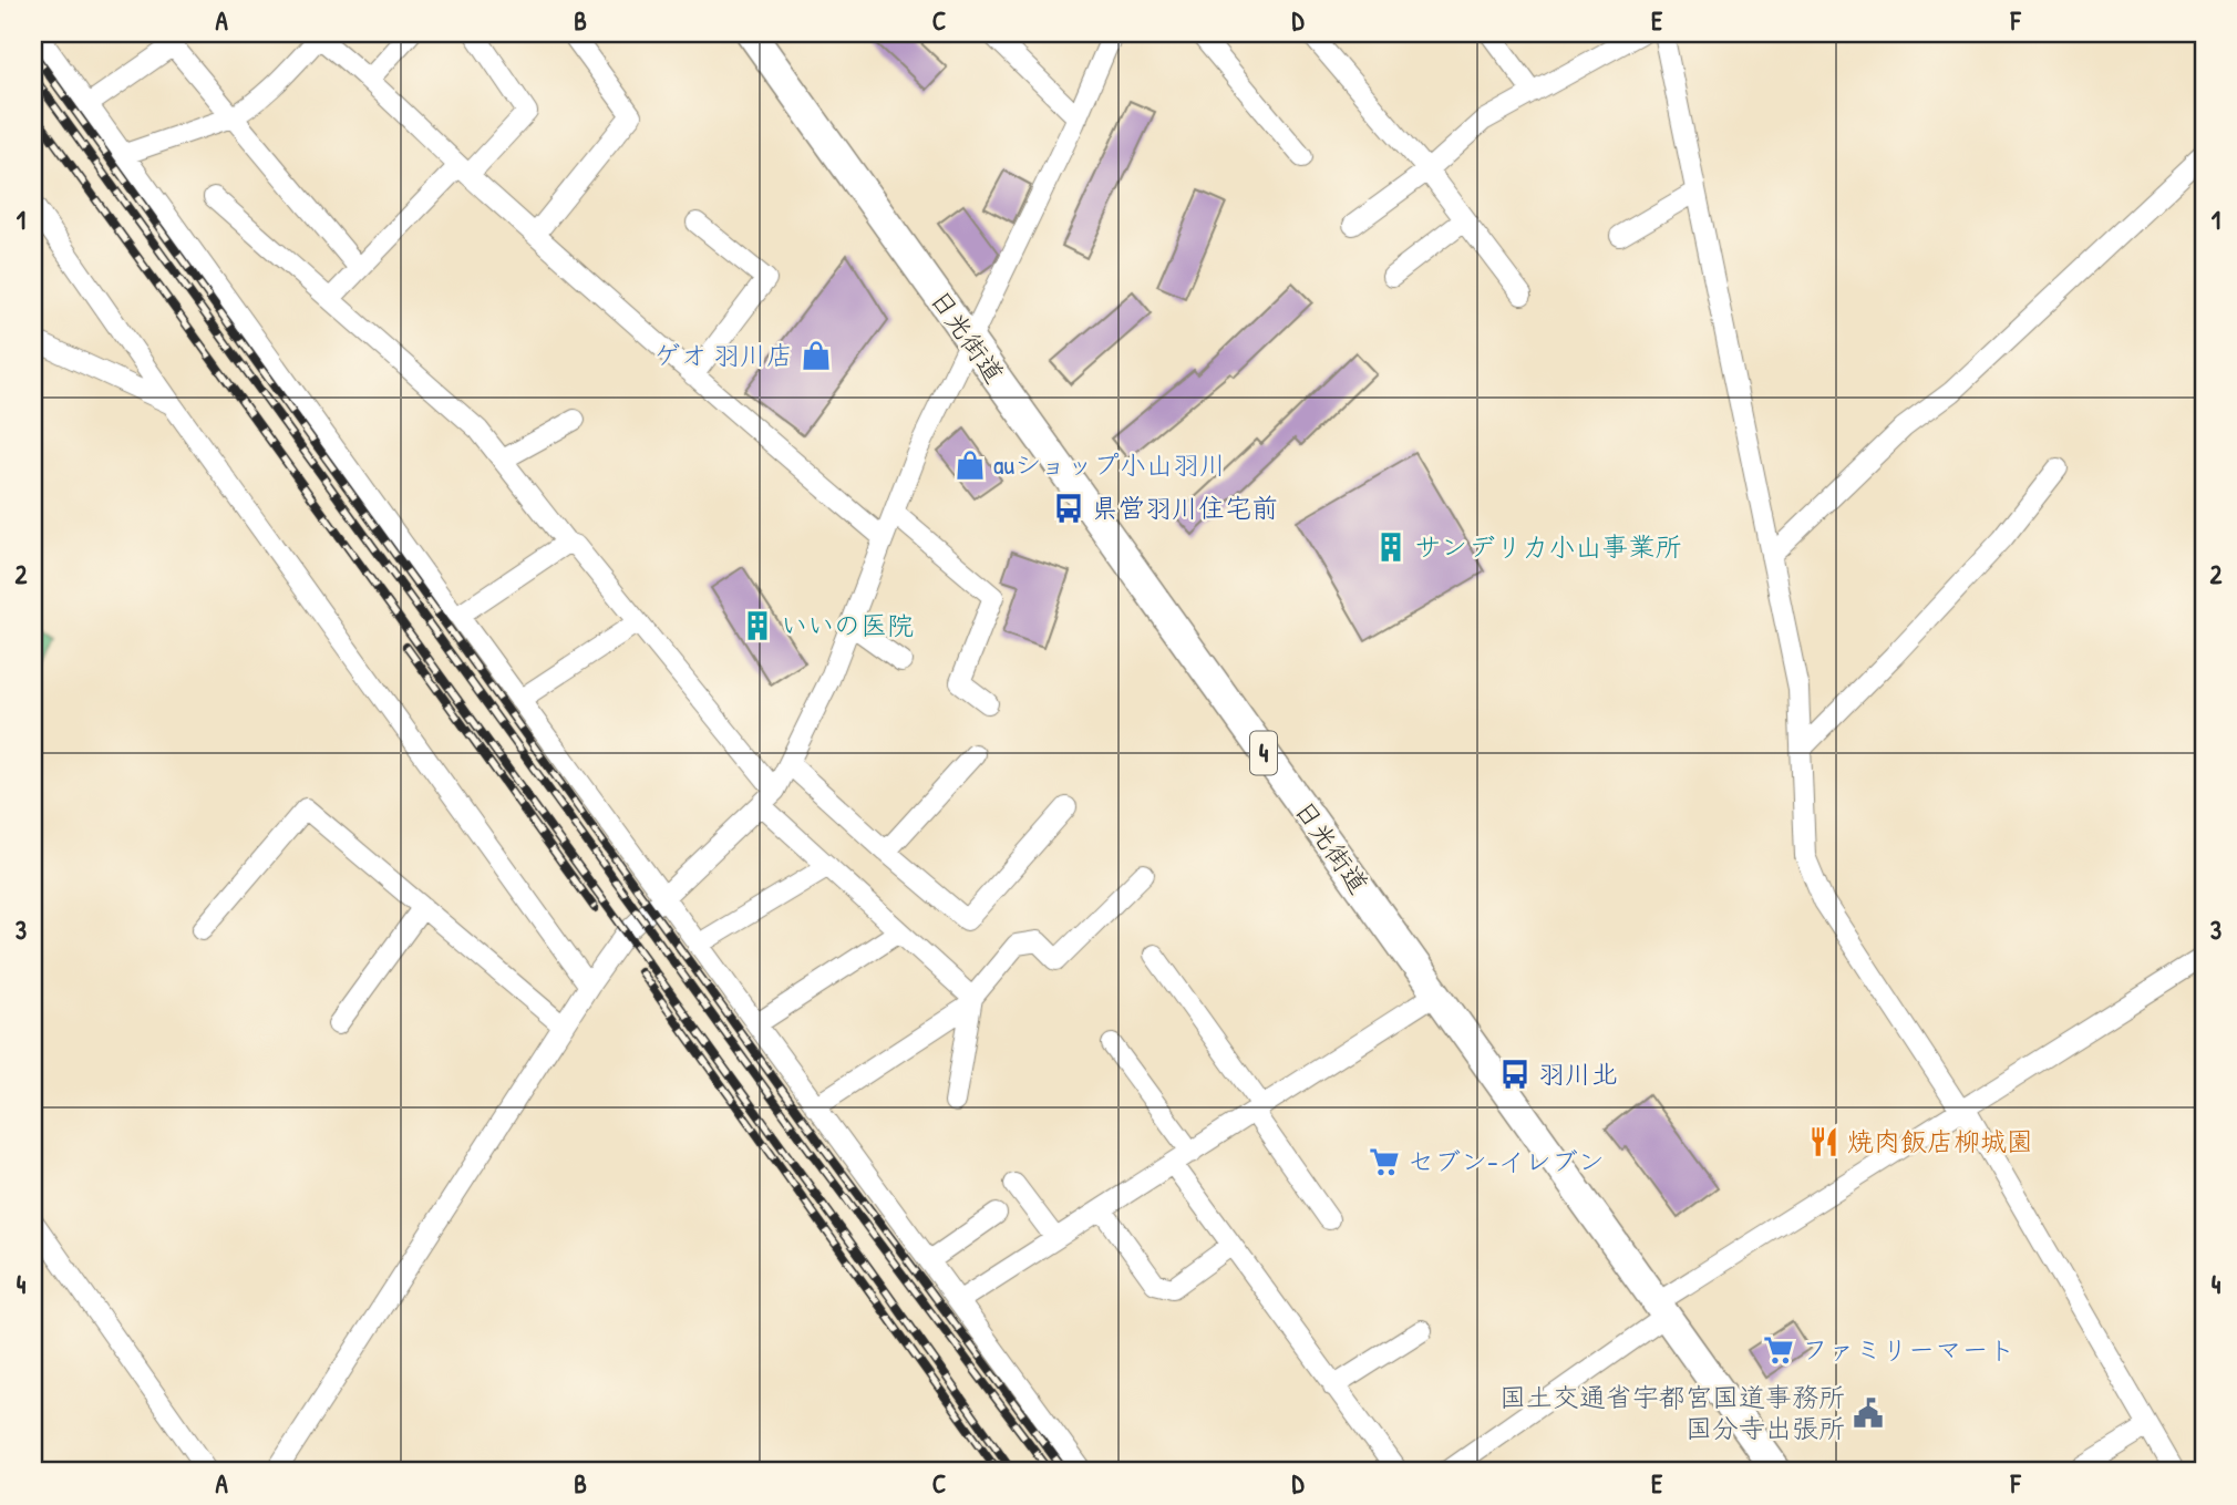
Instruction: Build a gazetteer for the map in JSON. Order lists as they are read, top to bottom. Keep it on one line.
{"streets":{"highway":["日光街道","4"]},"places":{"shop":["ゲオ 羽川店","auショップ小山羽川"],"bus stop":["県営羽川住宅前","羽川北"],"building":["サンデリカ小山事業所","いいの医院"],"restaurant":["焼肉飯店柳城園"],"supermarket":["セブン-イレブン","ファミリーマート"],"public building":["国土交通省宇都宮国道事務所 国分寺出張所"]},"grid":{"columns":["A","B","C","D","E","F"],"rows":["1","2","3","4"]}}
